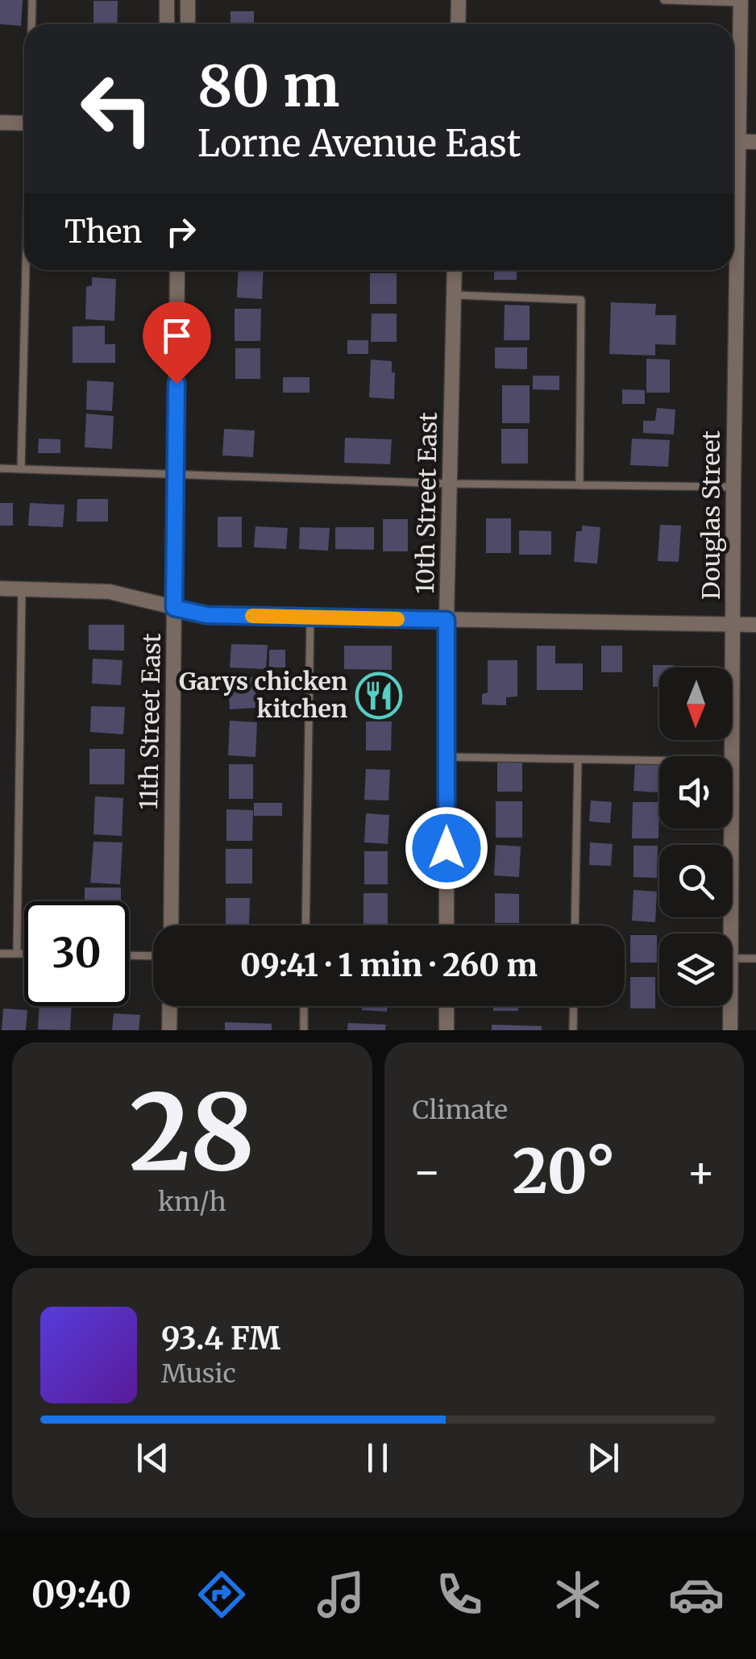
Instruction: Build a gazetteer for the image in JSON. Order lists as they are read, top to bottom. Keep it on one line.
{"streets":{"street":["10th Street East","Douglas Street","11th Street East"]},"places":{"restaurant":["Garys chicken kitchen"]},"north":"bottom","page":{"turn":["80 m","Lorne Avenue East"],"then":"Then","limit":"30","trip":"09:41 · 1 min · 260 m","tile":[["28","km/h"],"Climate"],"heat":["−","20°","+"],"song":["93.4 FM","Music"],"tabs":"09:40"}}
